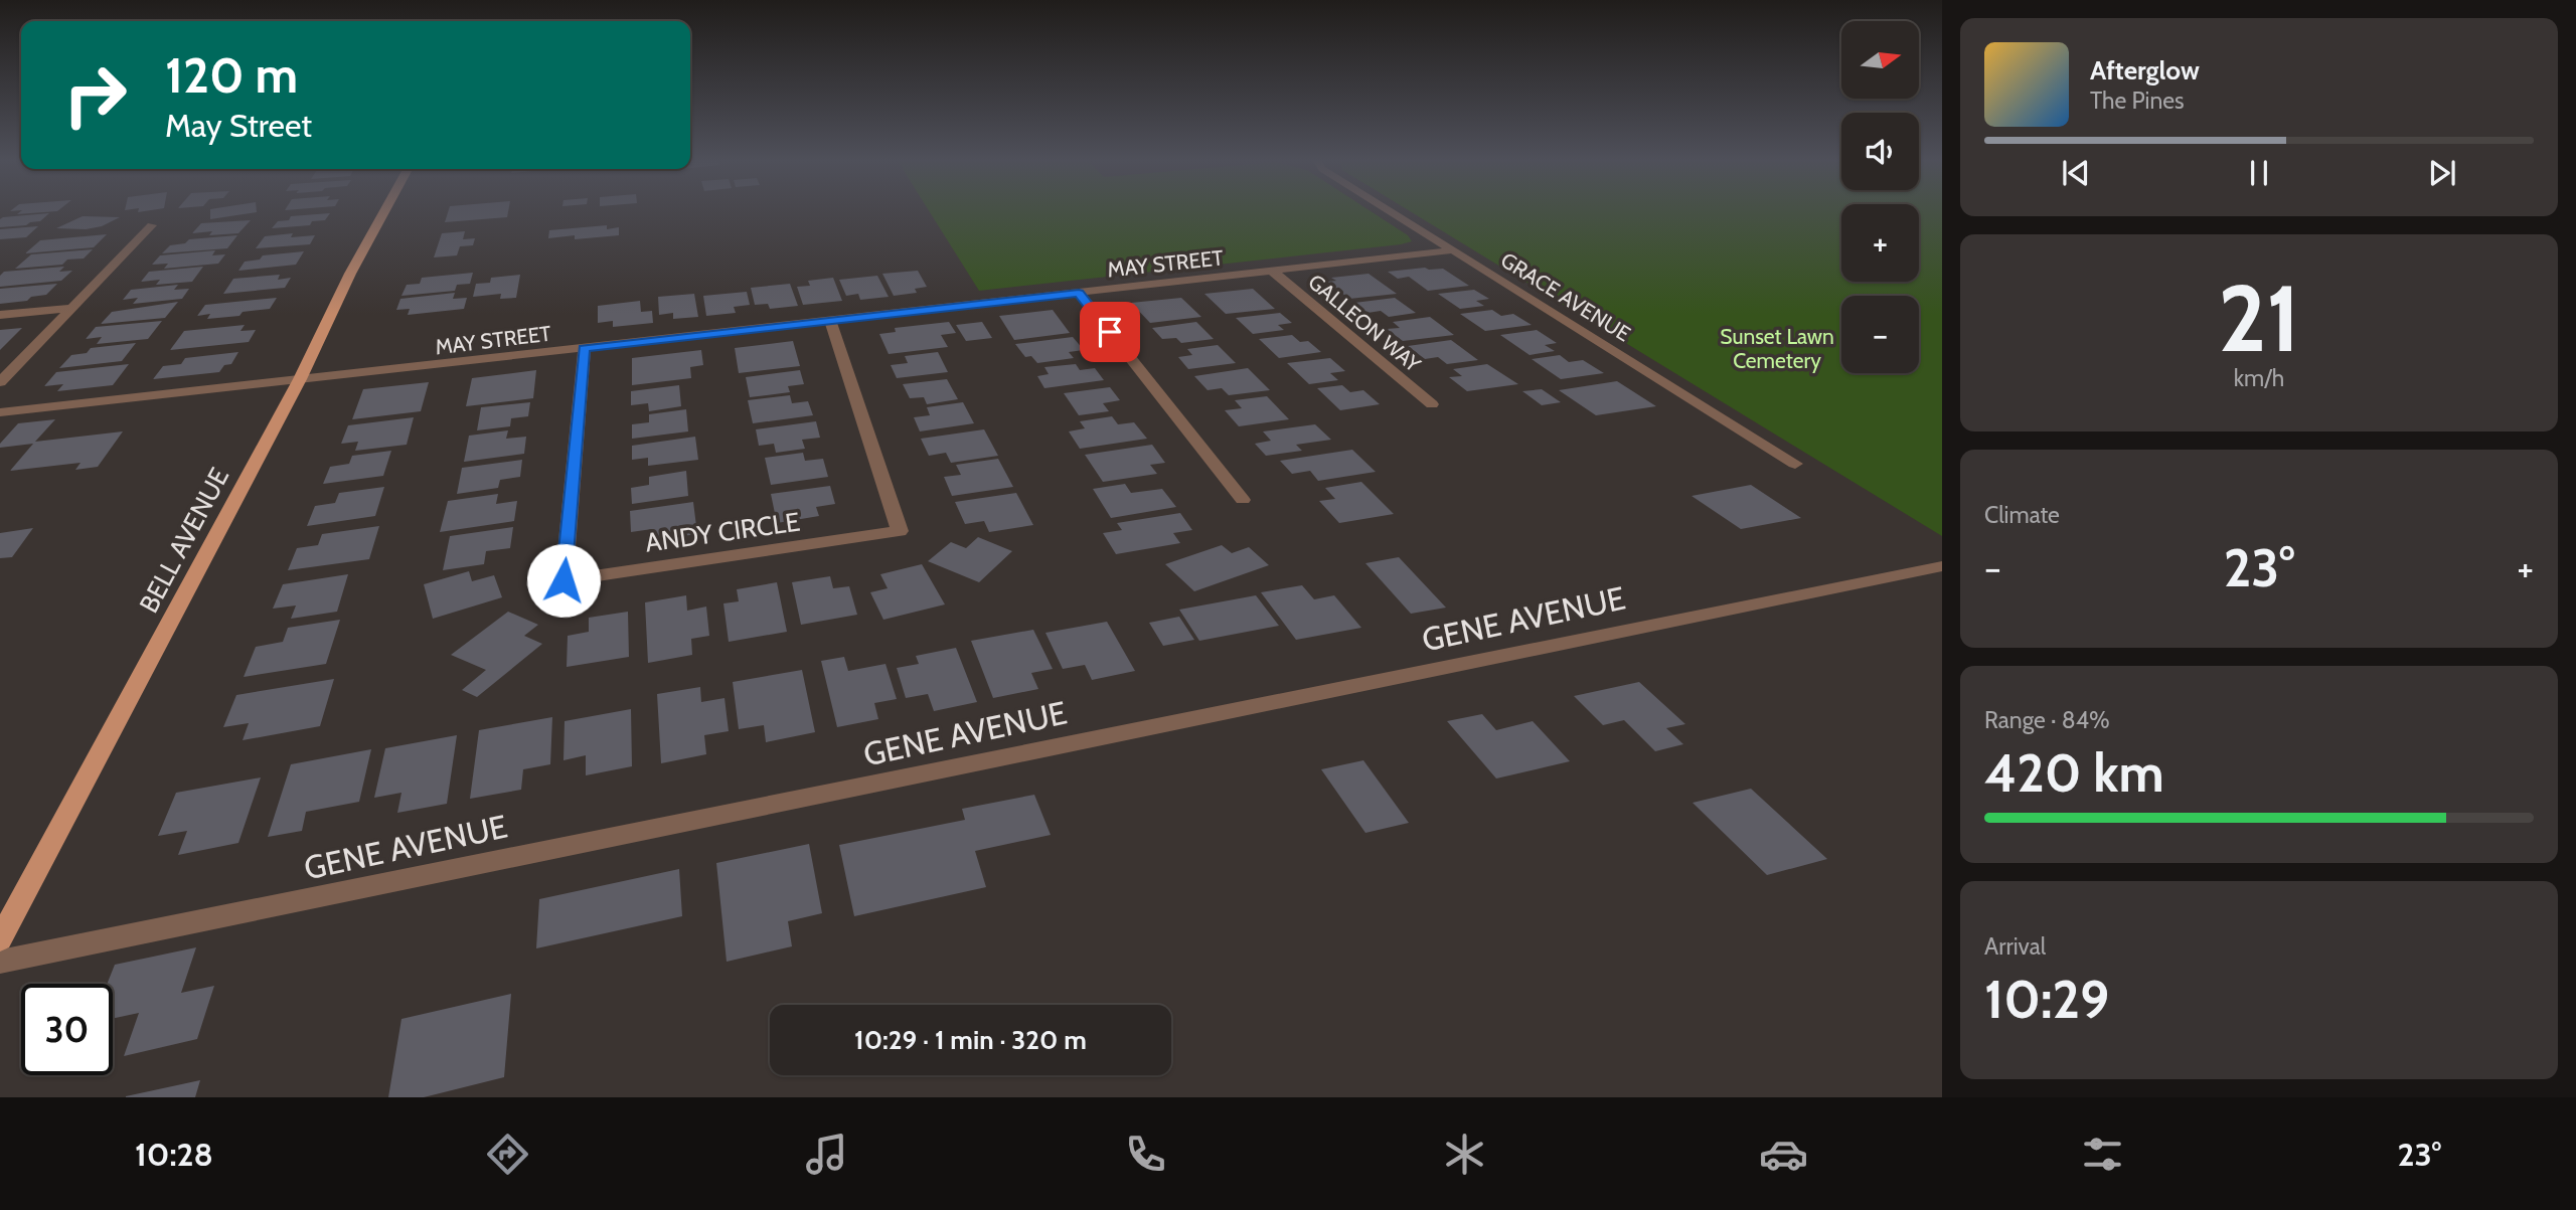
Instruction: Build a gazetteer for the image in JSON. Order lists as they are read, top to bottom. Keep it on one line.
{"streets":{"main road":["BELL AVENUE"],"street":["MAY STREET","GRACE AVENUE","GALLEON WAY","ANDY CIRCLE","GENE AVENUE"]},"crossings":[["MAY STREET","GRACE AVENUE"],["MAY STREET","GALLEON WAY"],["MAY STREET","ANDY CIRCLE"],["MAY STREET","BELL AVENUE"]],"parks":["Sunset Lawn Cemetery"],"north":"right","page":{"map_buttons":["+","−"],"turn":["120 m","May Street"],"song":["Afterglow","The Pines"],"tile":[["21","km/h"],"Climate",["Range · 84%","420 km"],["Arrival","10:29"]],"heat":["−","23°","+"],"limit":"30","trip":"10:29 · 1 min · 320 m","tabs":["10:28","23°"]}}
